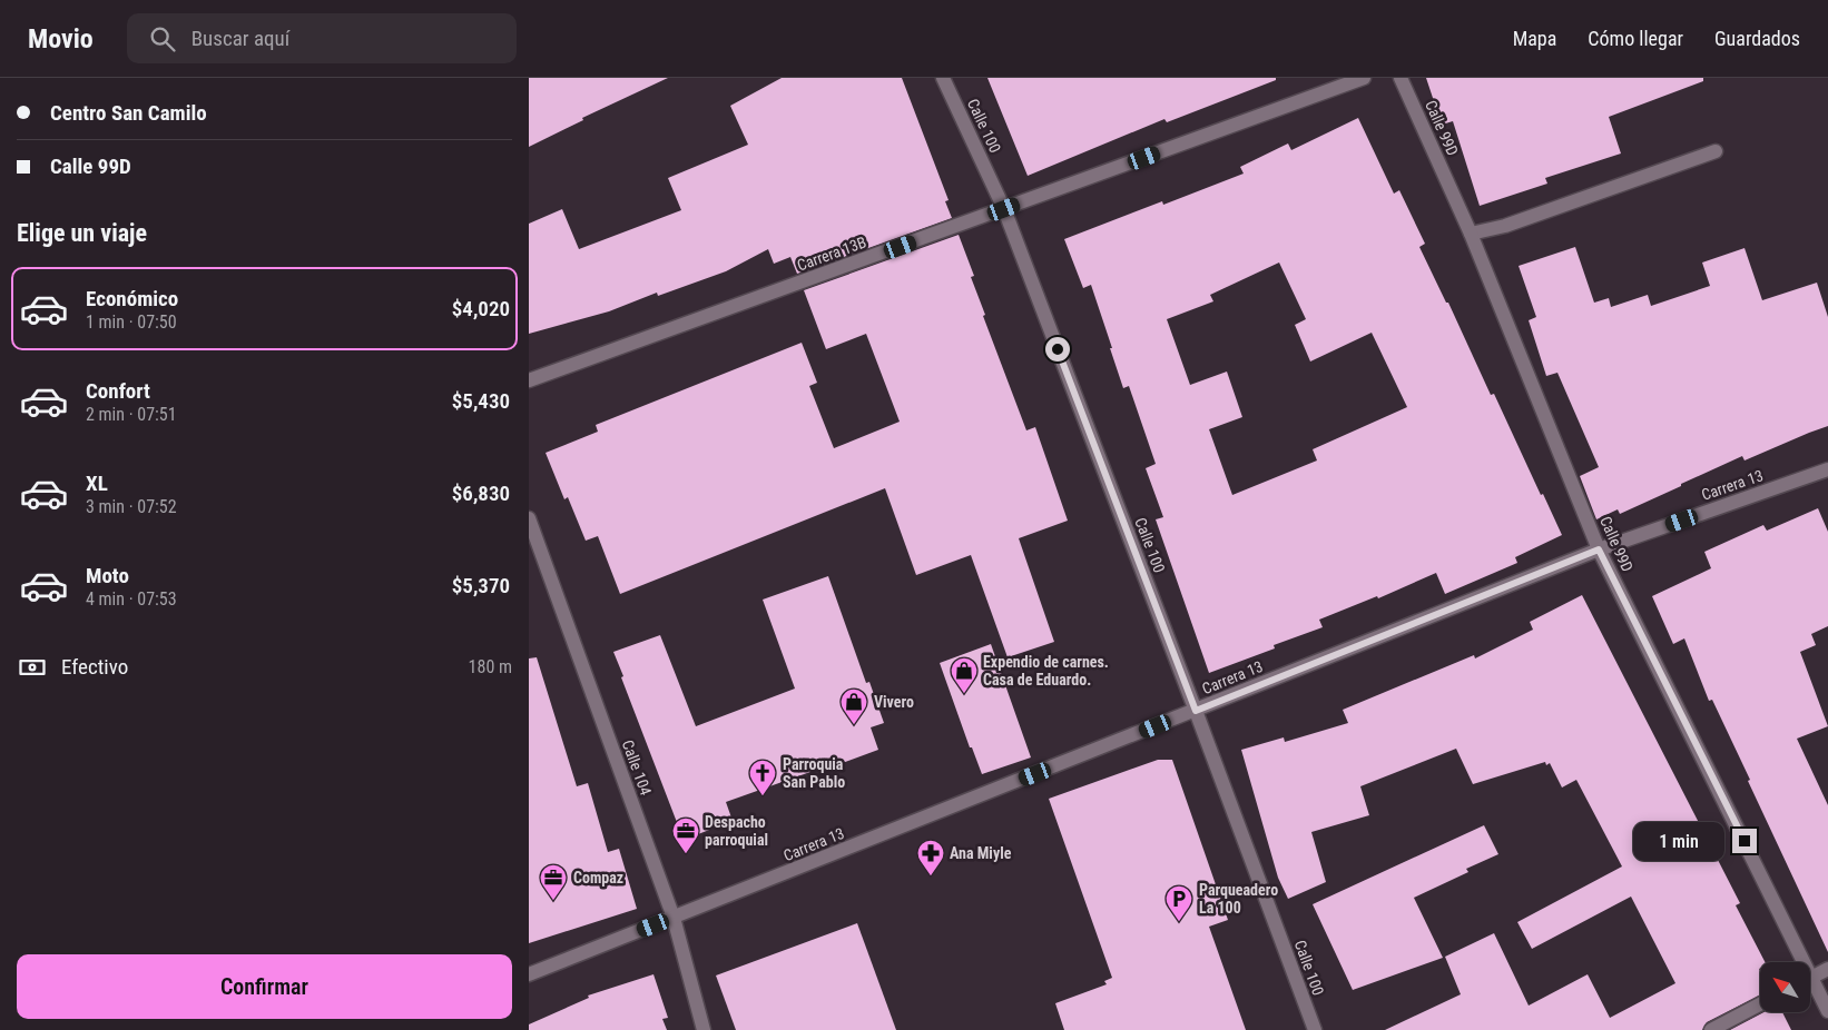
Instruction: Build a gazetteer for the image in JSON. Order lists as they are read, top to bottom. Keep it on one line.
{"streets":{"street":["Calle 100","Calle 99D","Carrera 13B","Carrera 13","Calle 104"]},"crossings":[["Calle 100","Carrera 13B"],["Calle 100","Carrera 13"],["Calle 99D","Carrera 13"],["Carrera 13","Calle 104"]],"places":{"shop":["Expendio de carnes. Casa de Eduardo.","Vivero"],"church":["Parroquia San Pablo"],"office":["Despacho parroquial","Compaz"],"pharmacy":["Ana Miyle"],"parking":["Parqueadero La 100"]},"north":"top left","page":{"header":"Movio","search":"Buscar aquí","nav":["Mapa","Cómo llegar","Guardados"],"banner":["Centro San Camilo","Calle 99D"],"heading":"Elige un viaje","list":[{"name":"Económico","note":"1 min · 07:50","value":"$4,020"},{"name":"Confort","note":"2 min · 07:51","value":"$5,430"},{"name":"XL","note":"3 min · 07:52","value":"$6,830"},{"name":"Moto","note":"4 min · 07:53","value":"$5,370"}],"pay":["Efectivo","180 m"],"bubble":"1 min","buttons":"Confirmar"}}
